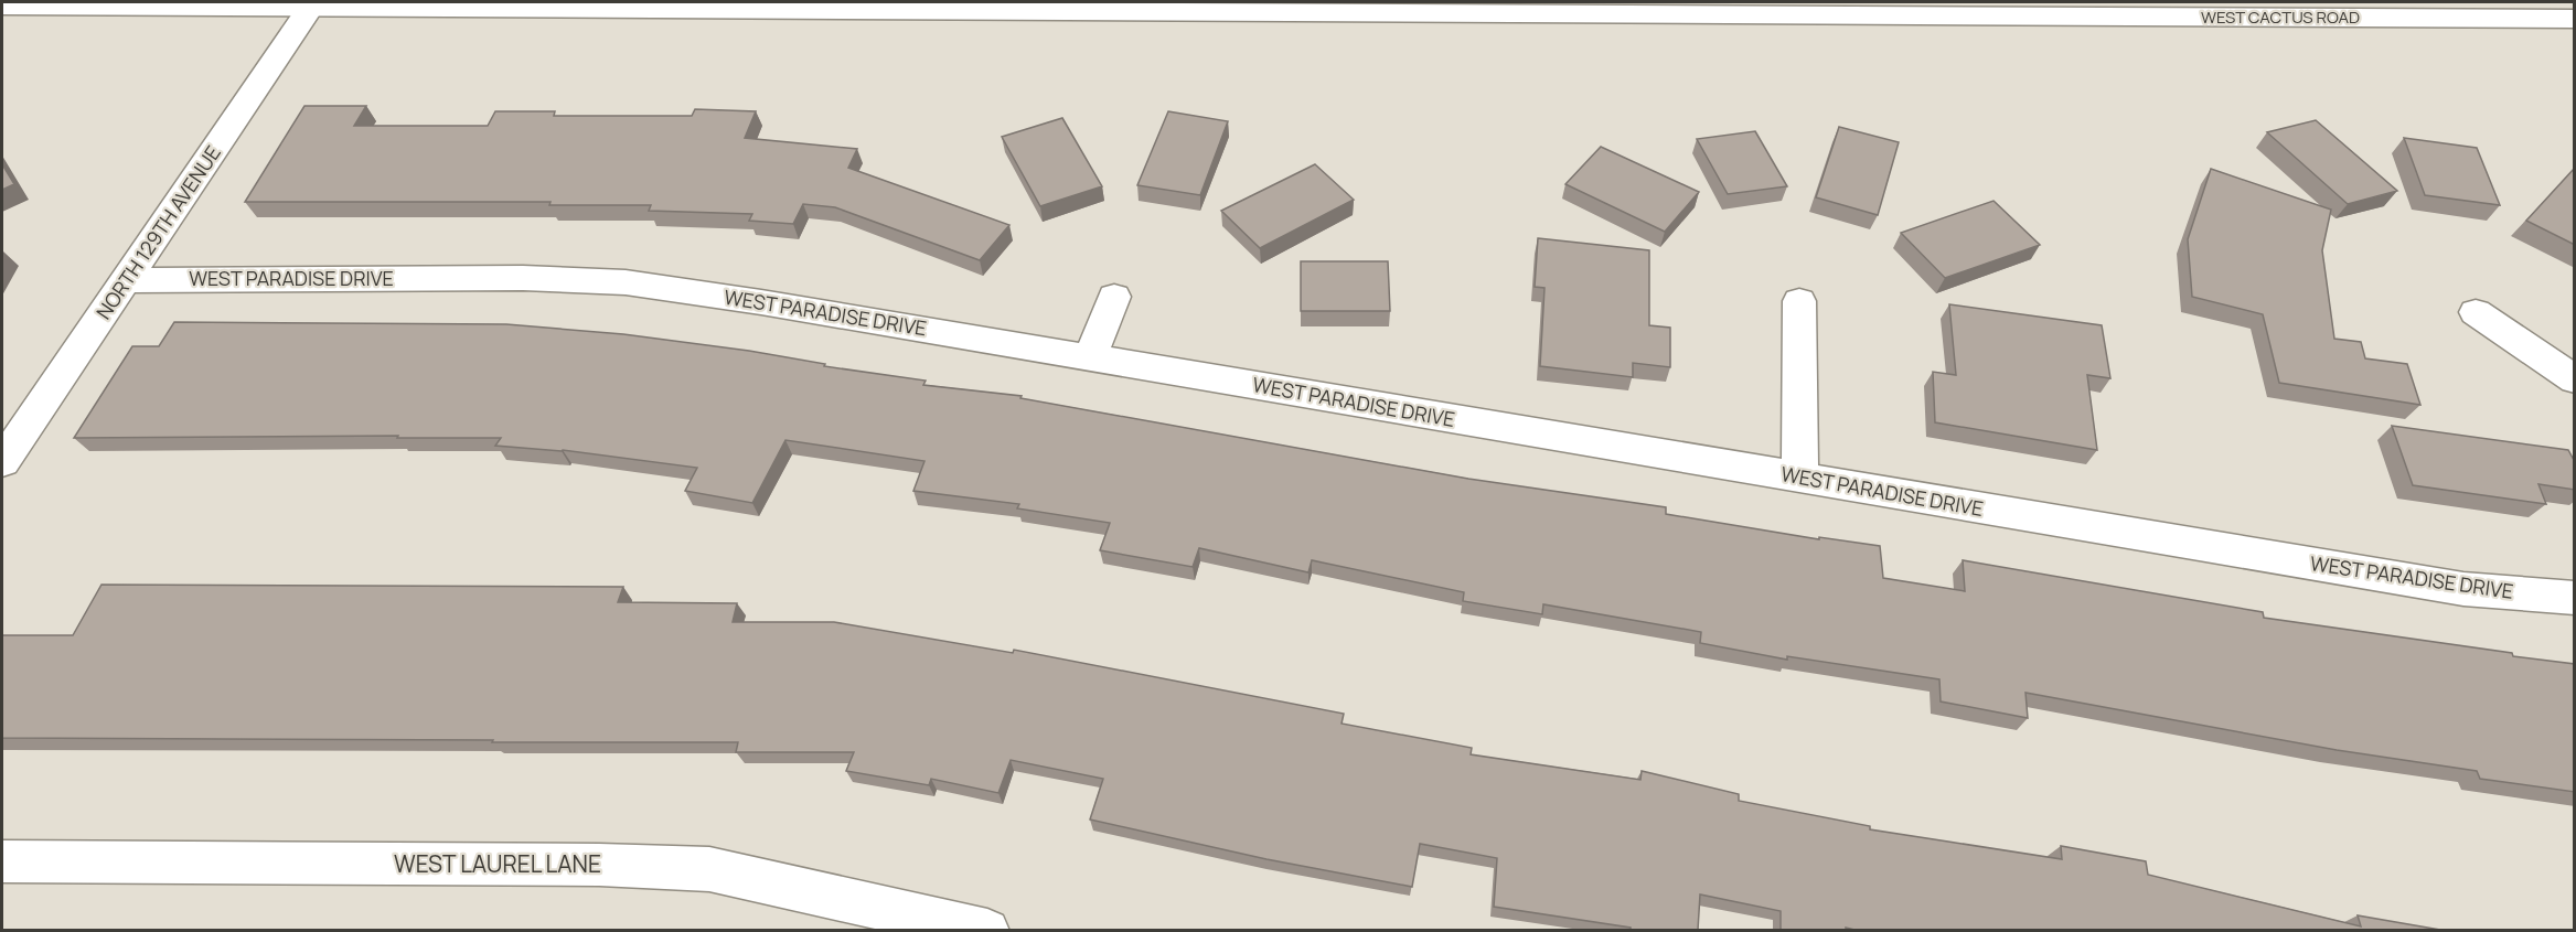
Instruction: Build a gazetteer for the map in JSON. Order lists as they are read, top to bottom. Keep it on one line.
{"streets":{"street":["WEST CACTUS ROAD","NORTH 129TH AVENUE","WEST PARADISE DRIVE","WEST LAUREL LANE"]},"crossings":[["WEST CACTUS ROAD","NORTH 129TH AVENUE"],["NORTH 129TH AVENUE","WEST PARADISE DRIVE"]]}
